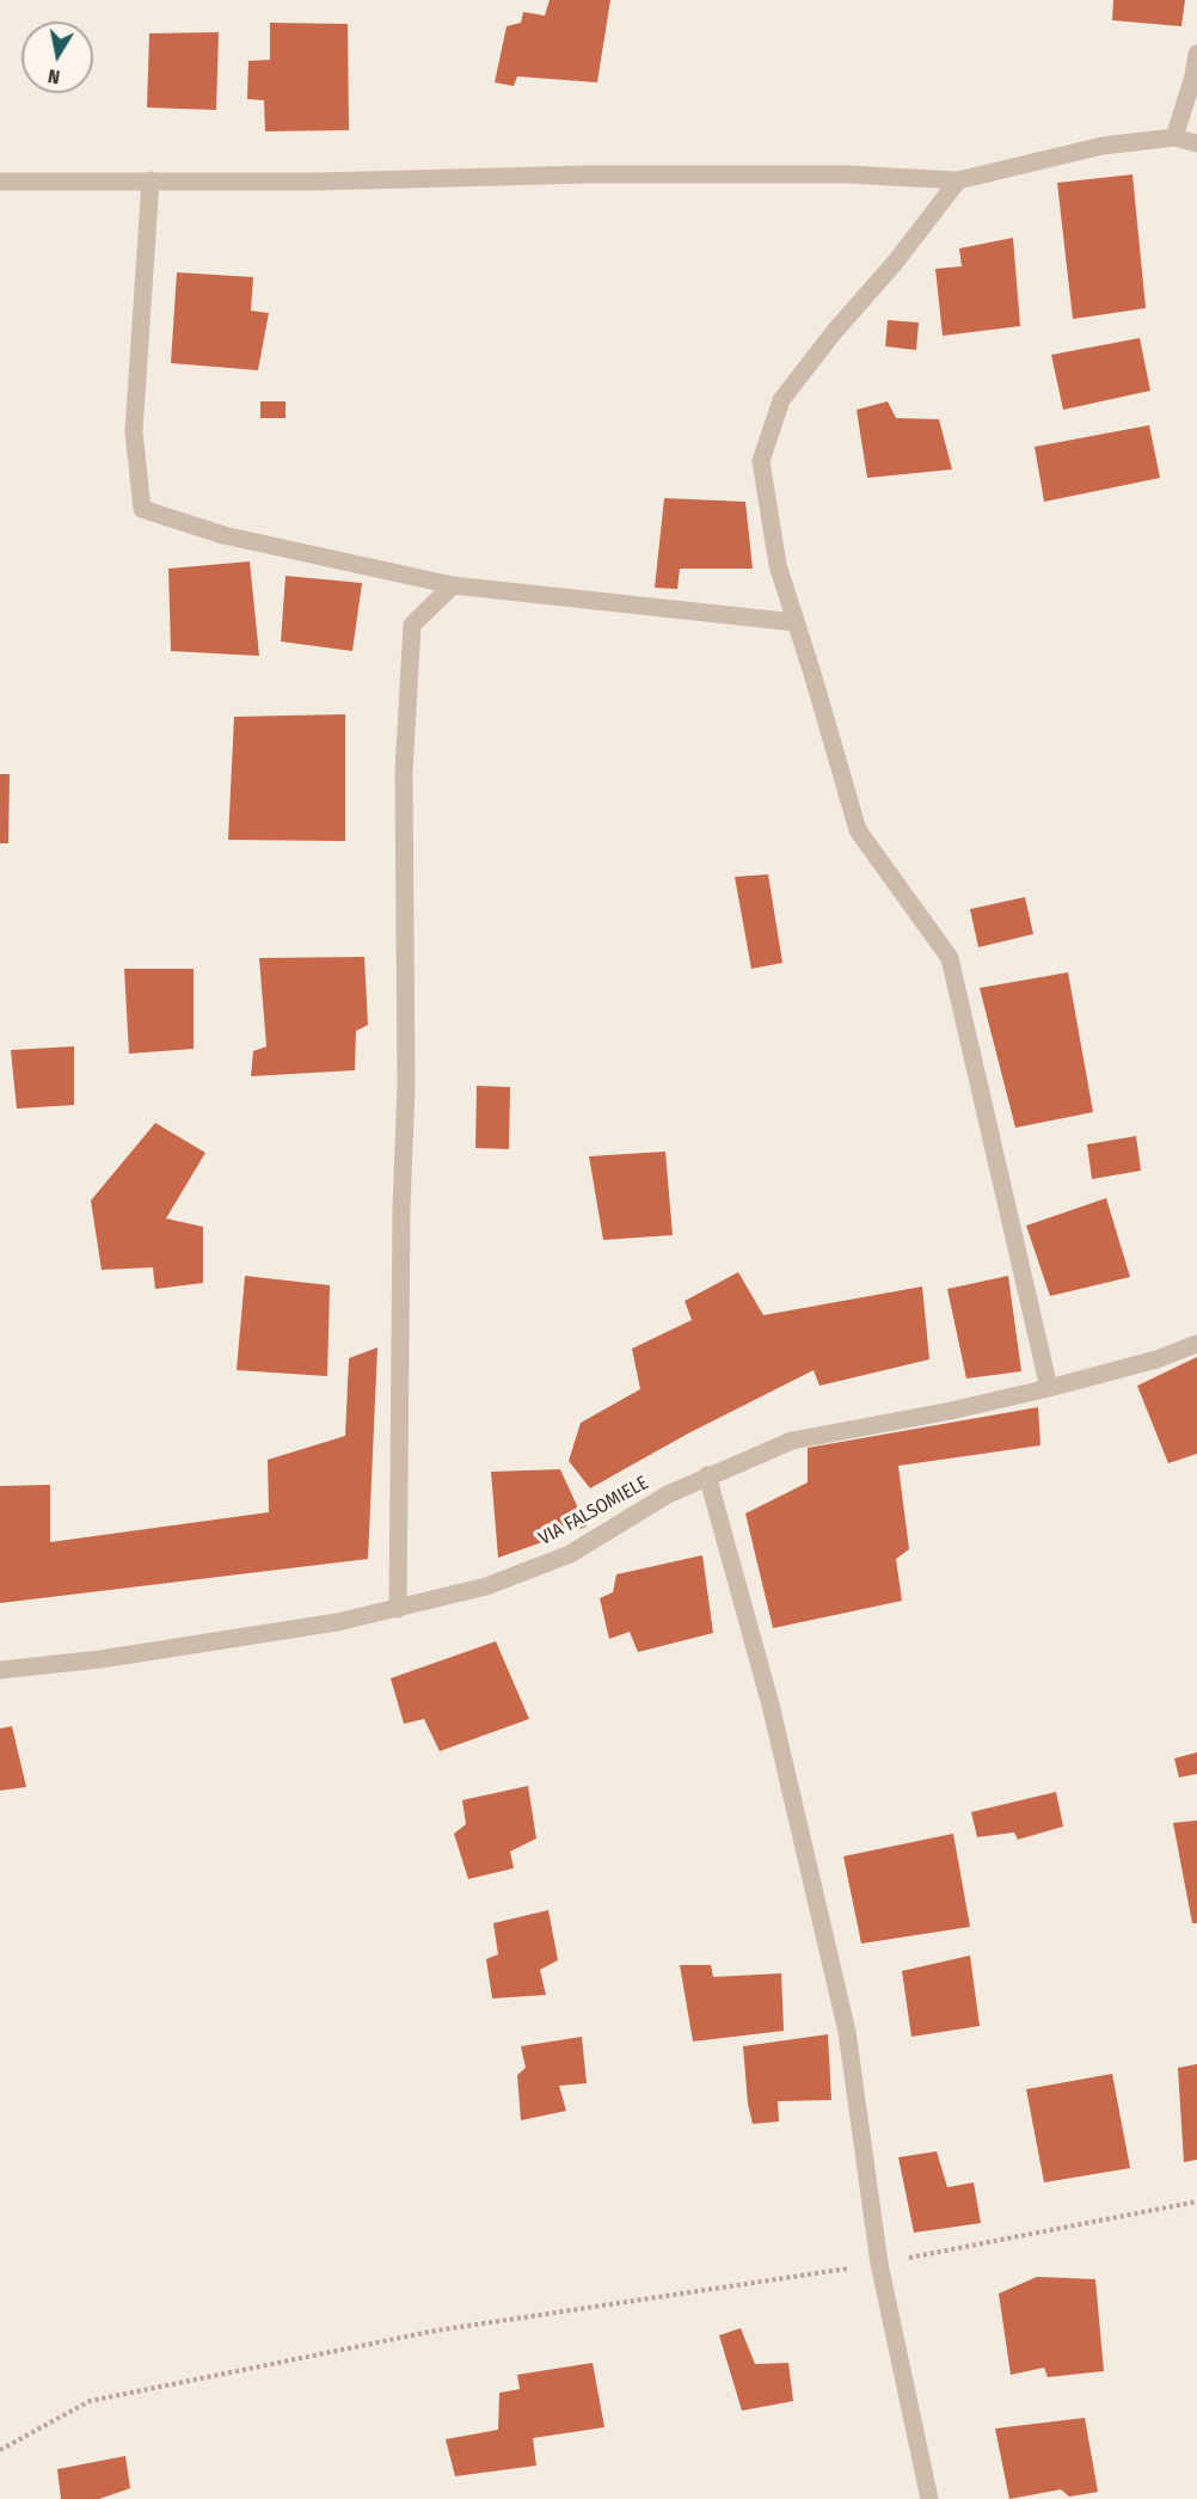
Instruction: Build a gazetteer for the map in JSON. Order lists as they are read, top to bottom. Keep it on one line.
{"streets":{"street":["VIA FALSOMIELE"]},"north":"bottom"}
